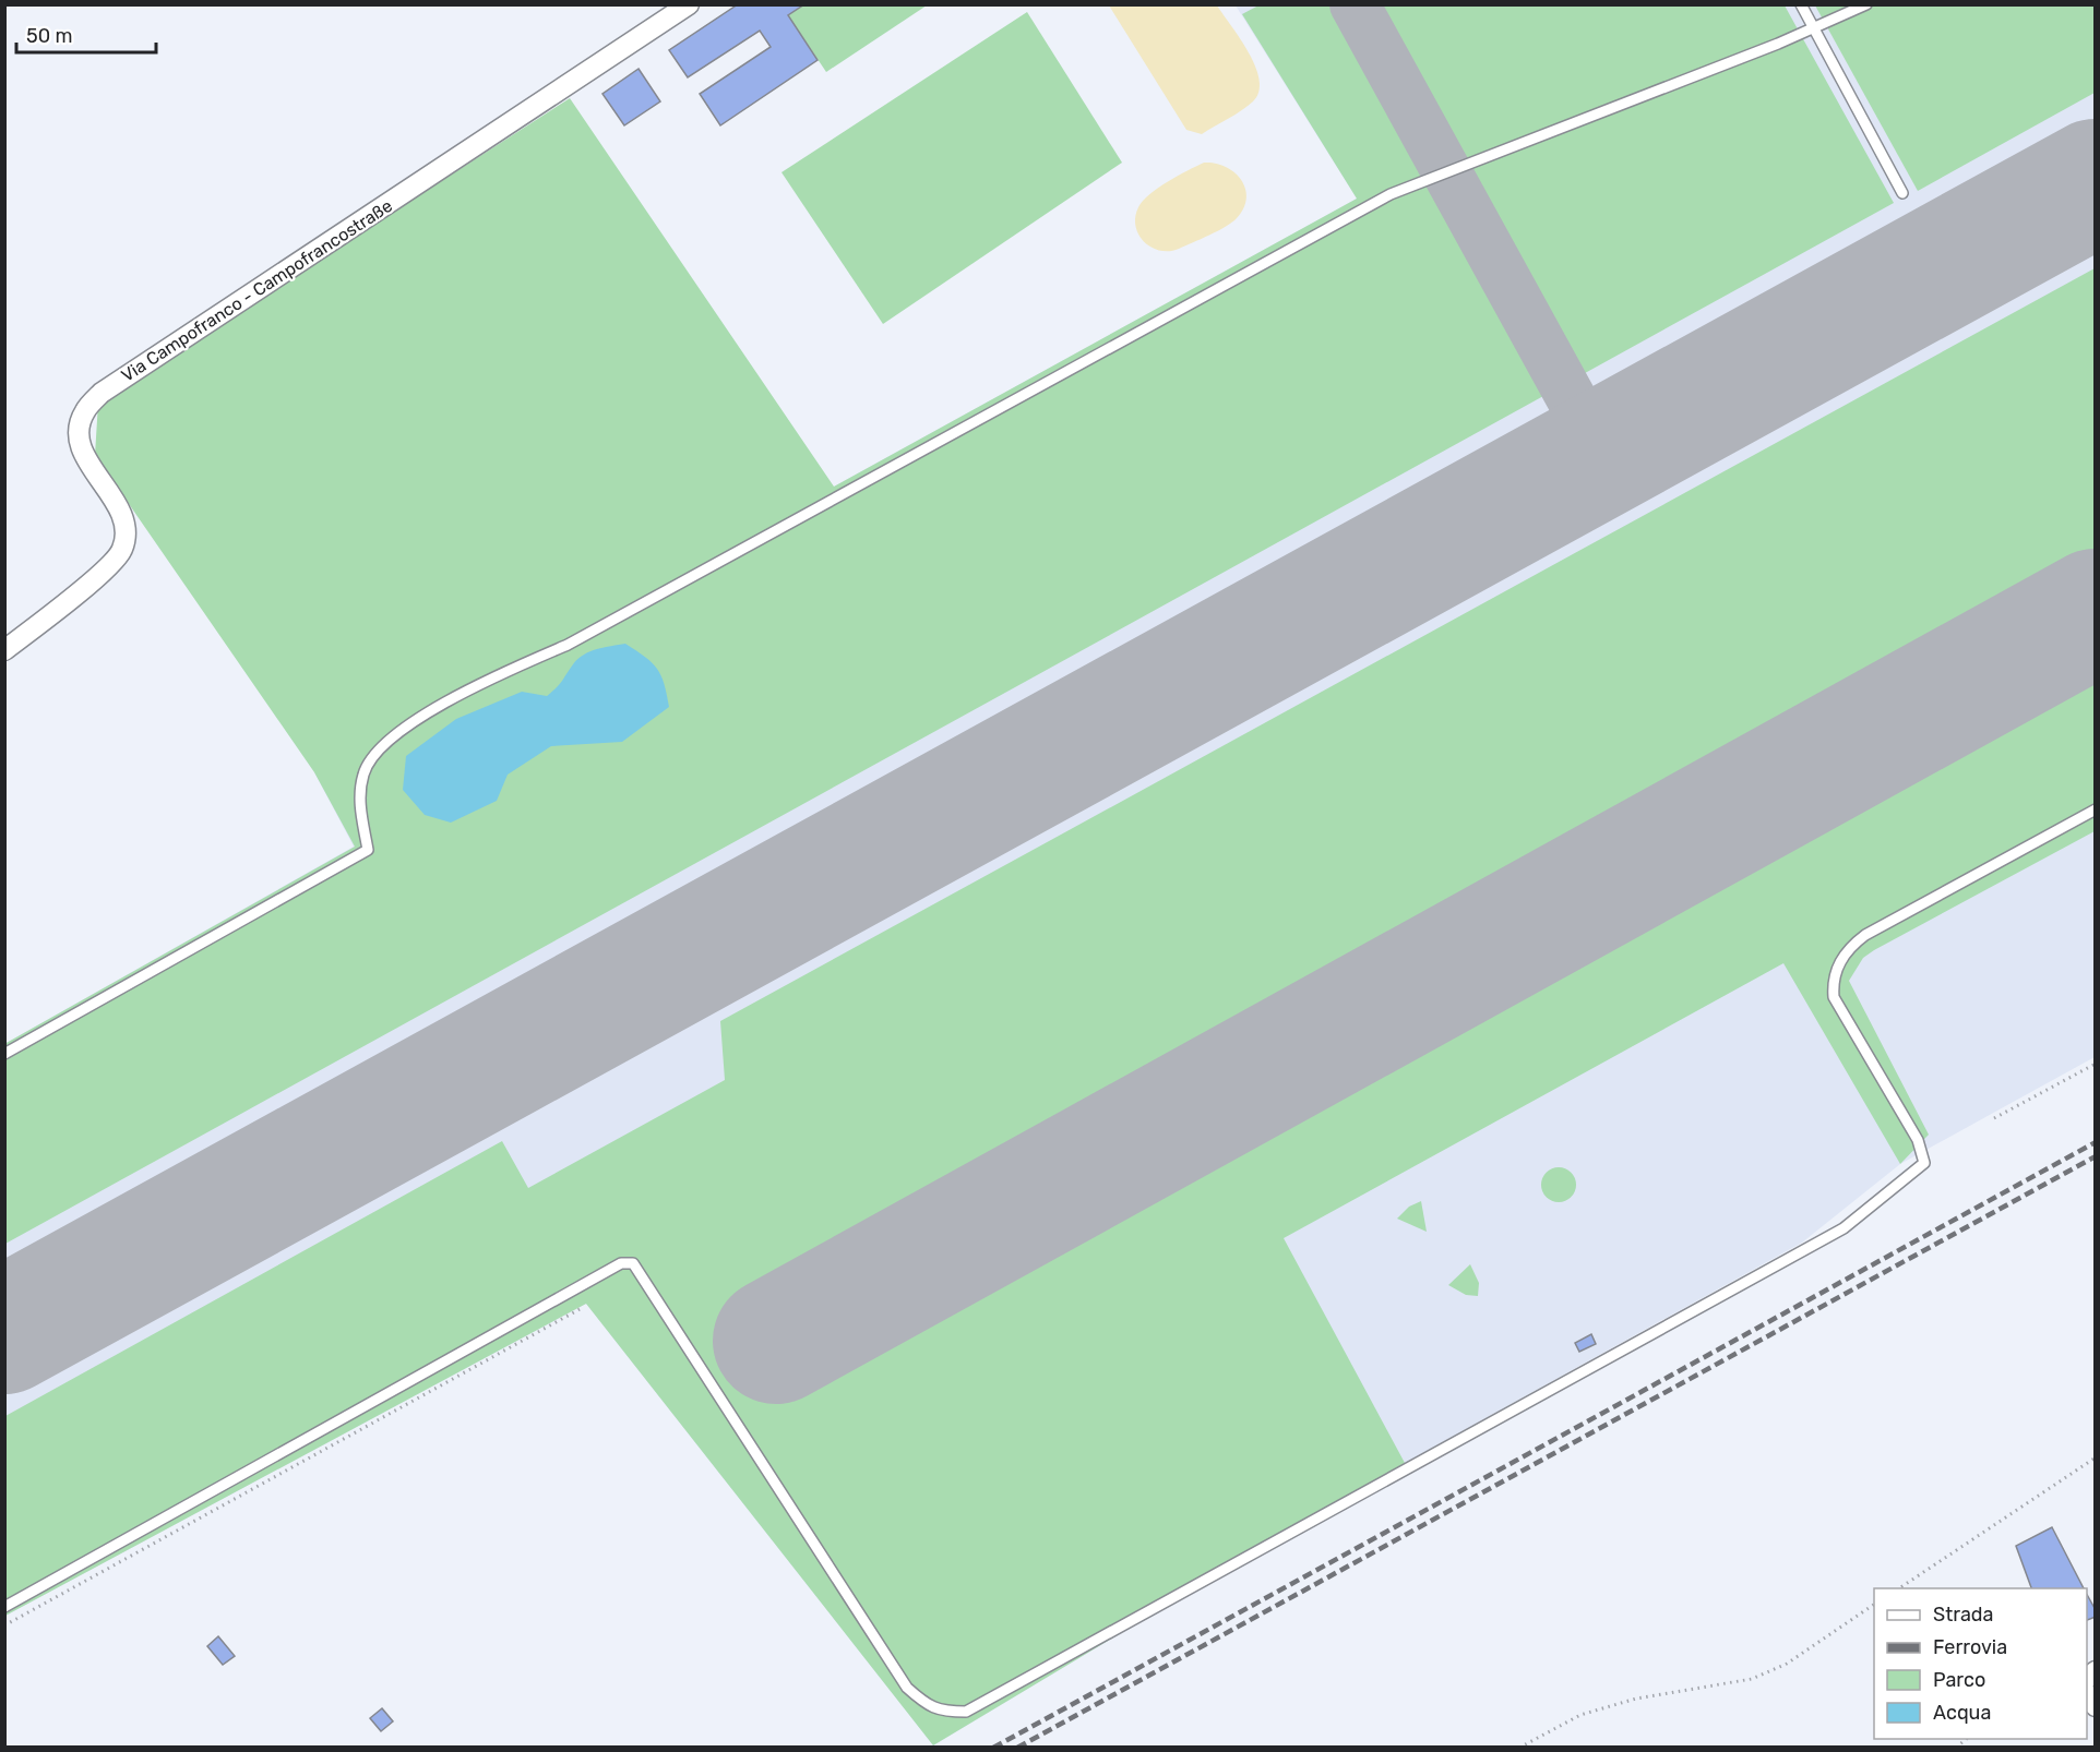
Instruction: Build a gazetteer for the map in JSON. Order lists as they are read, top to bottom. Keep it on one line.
{"streets":{"street":["Via Campofranco - Campofrancostraße"]},"legend":["Strada","Ferrovia","Parco","Acqua"],"scale_bar":"50 m"}
